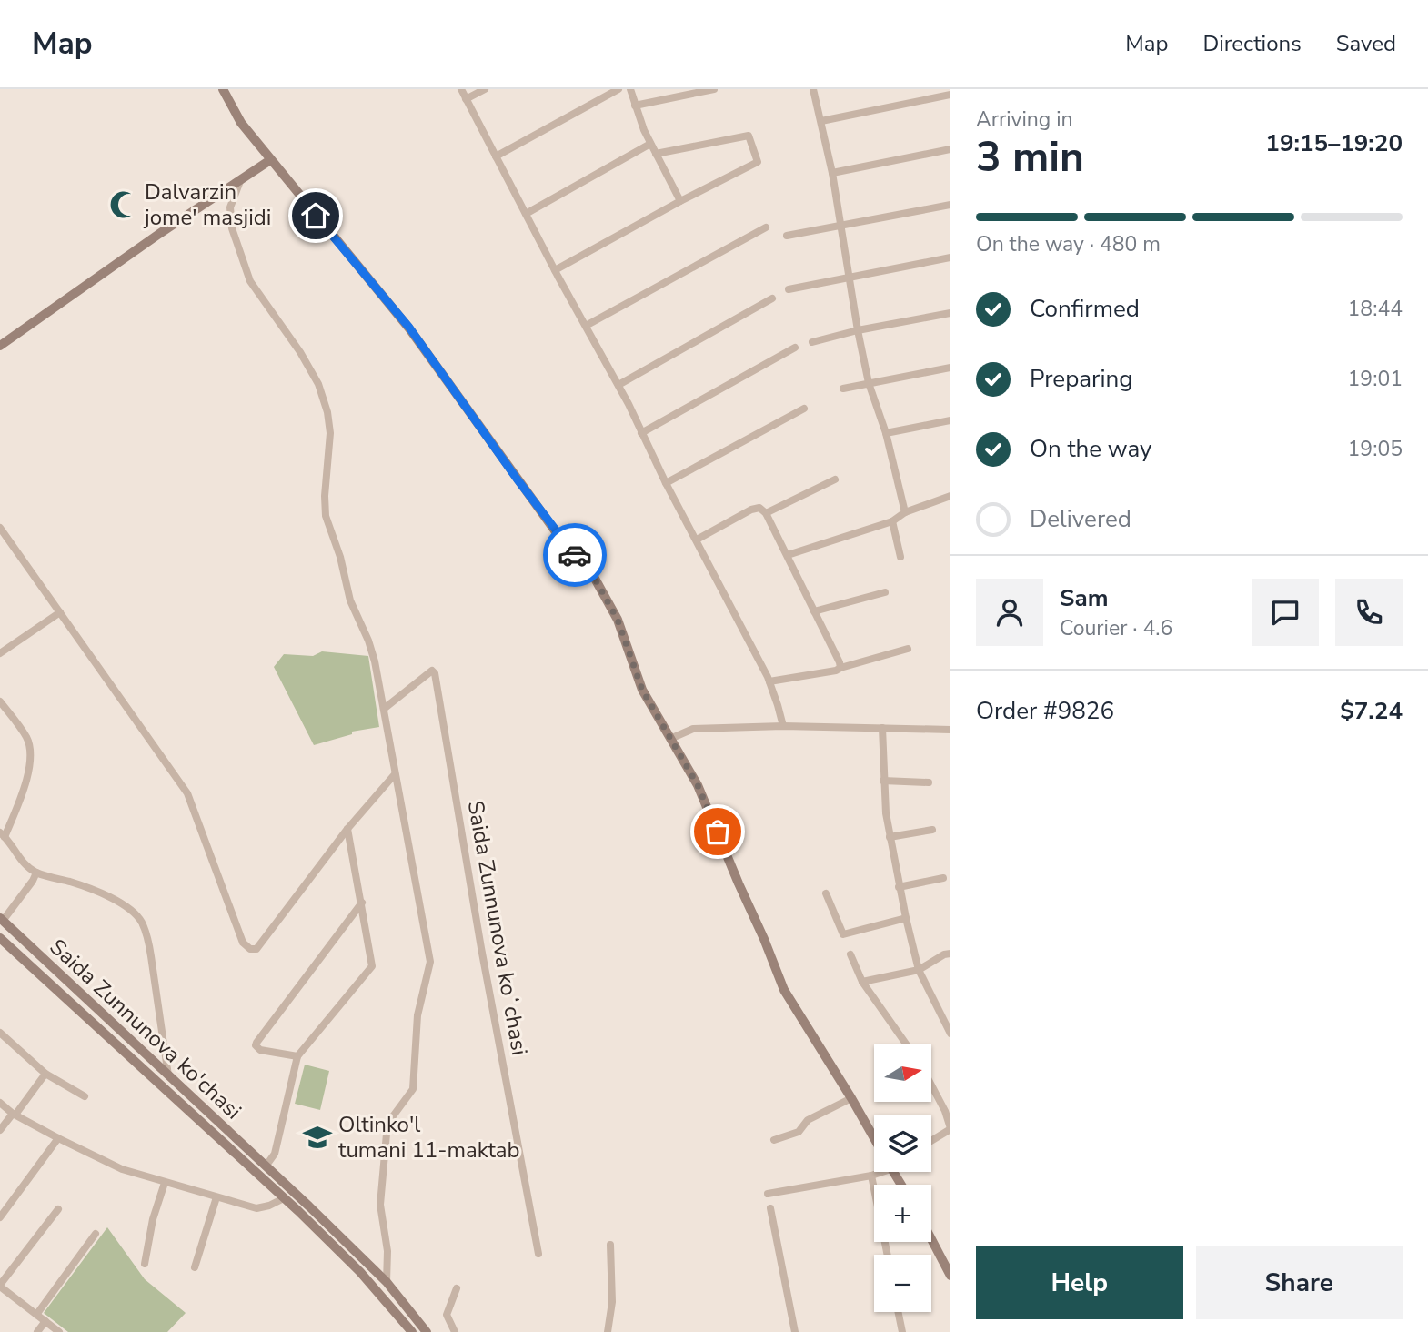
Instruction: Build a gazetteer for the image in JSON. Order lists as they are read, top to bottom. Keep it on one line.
{"streets":{"street":["Saida Zunnunova koʻchasi","Saida Zunnunova ko'chasi"]},"places":{"mosque":["Dalvarzin jome' masjidi"],"school or university":["Oltinko'l tumani 11-maktab"]},"north":"right","page":{"header":"Map","nav":["Map","Directions","Saved"],"heading":["3 min","Arriving in","19:15–19:20"],"panel":["Sam","Courier · 4.6","Order #9826","$7.24"],"bar":"On the way · 480 m","list":[["Confirmed","18:44"],["Preparing","19:01"],["On the way","19:05"],"Delivered"],"map_buttons":["+","−"],"buttons":["Help","Share"]}}
